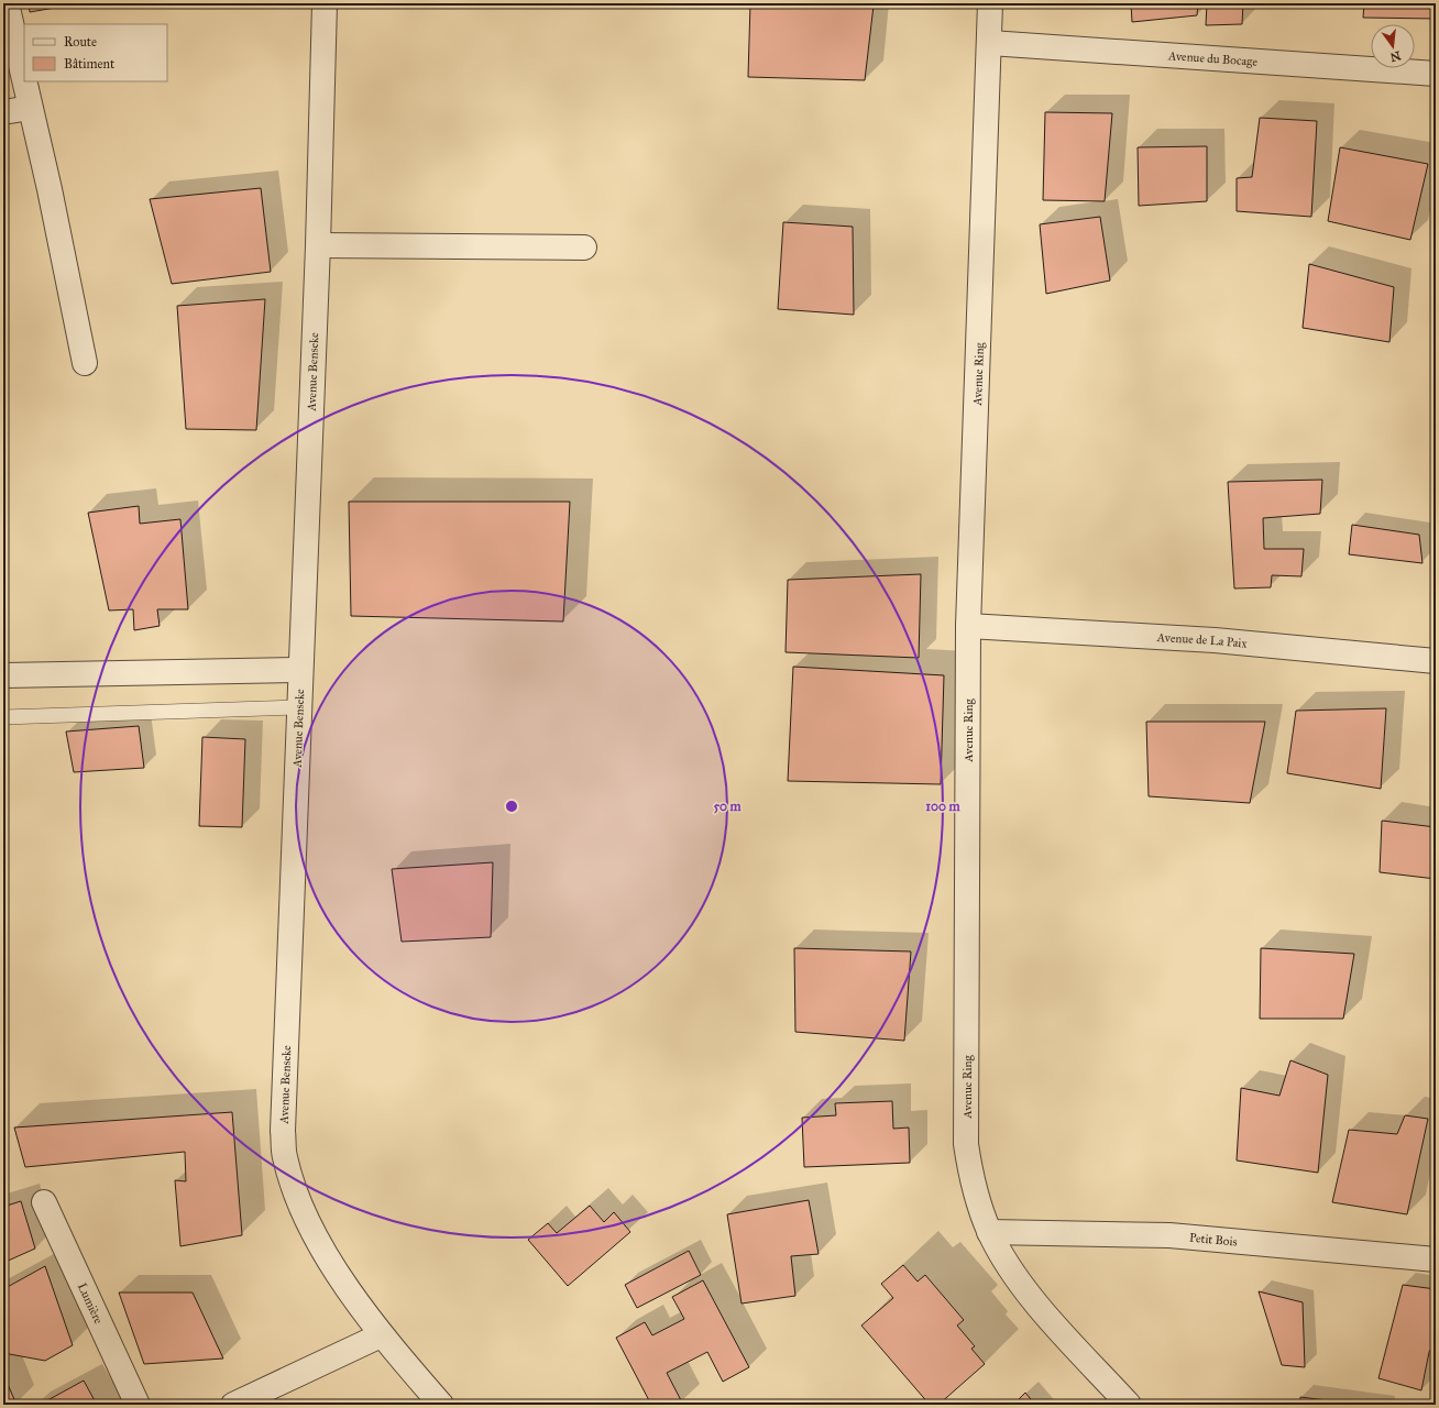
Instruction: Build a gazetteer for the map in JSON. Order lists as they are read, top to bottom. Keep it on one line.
{"streets":{"street":["Avenue du Bocage","Avenue Benseke","Avenue Ring","Avenue de La Paix","Petit Bois","Lumière"]},"crossings":[["Avenue du Bocage","Avenue Ring"],["Avenue Ring","Avenue de La Paix"],["Avenue Ring","Petit Bois"]],"legend":["Route","Bâtiment"],"north":"bottom","rings":["50 m","100 m"]}
